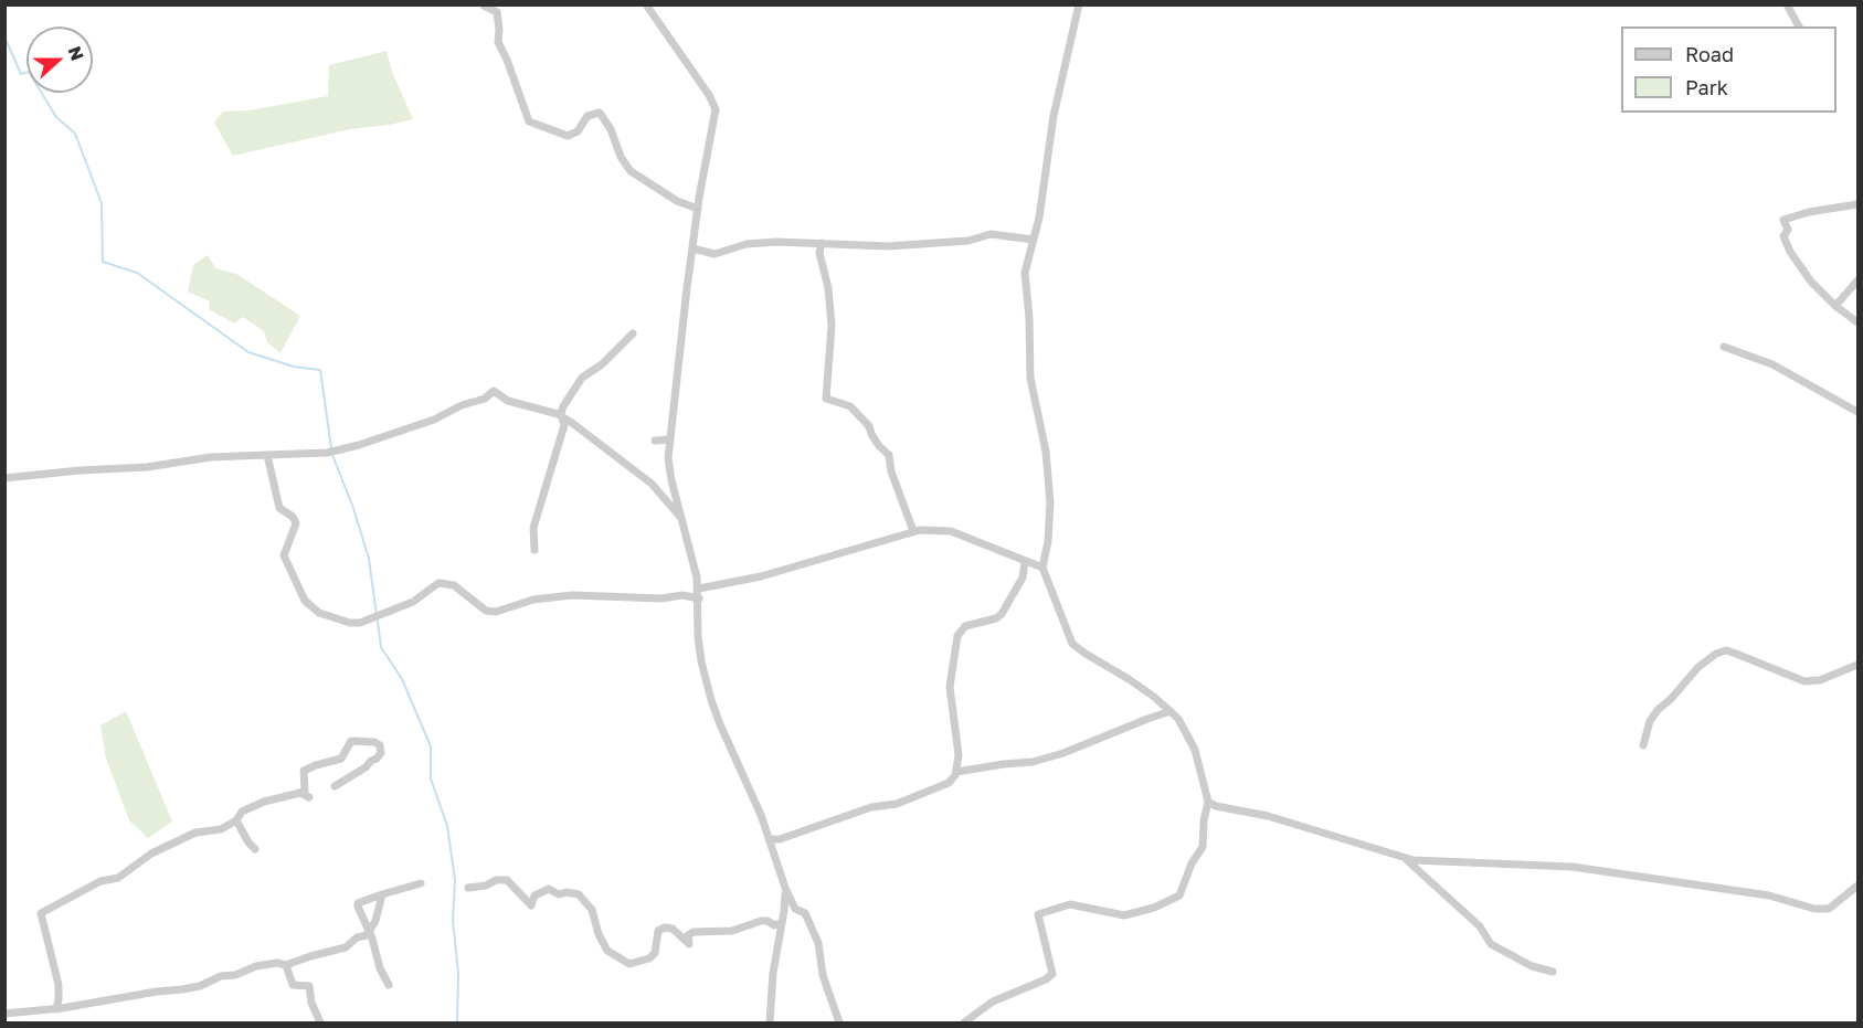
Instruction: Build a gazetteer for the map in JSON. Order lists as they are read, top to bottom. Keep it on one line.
{"legend":["Road","Park"],"north":"right"}
